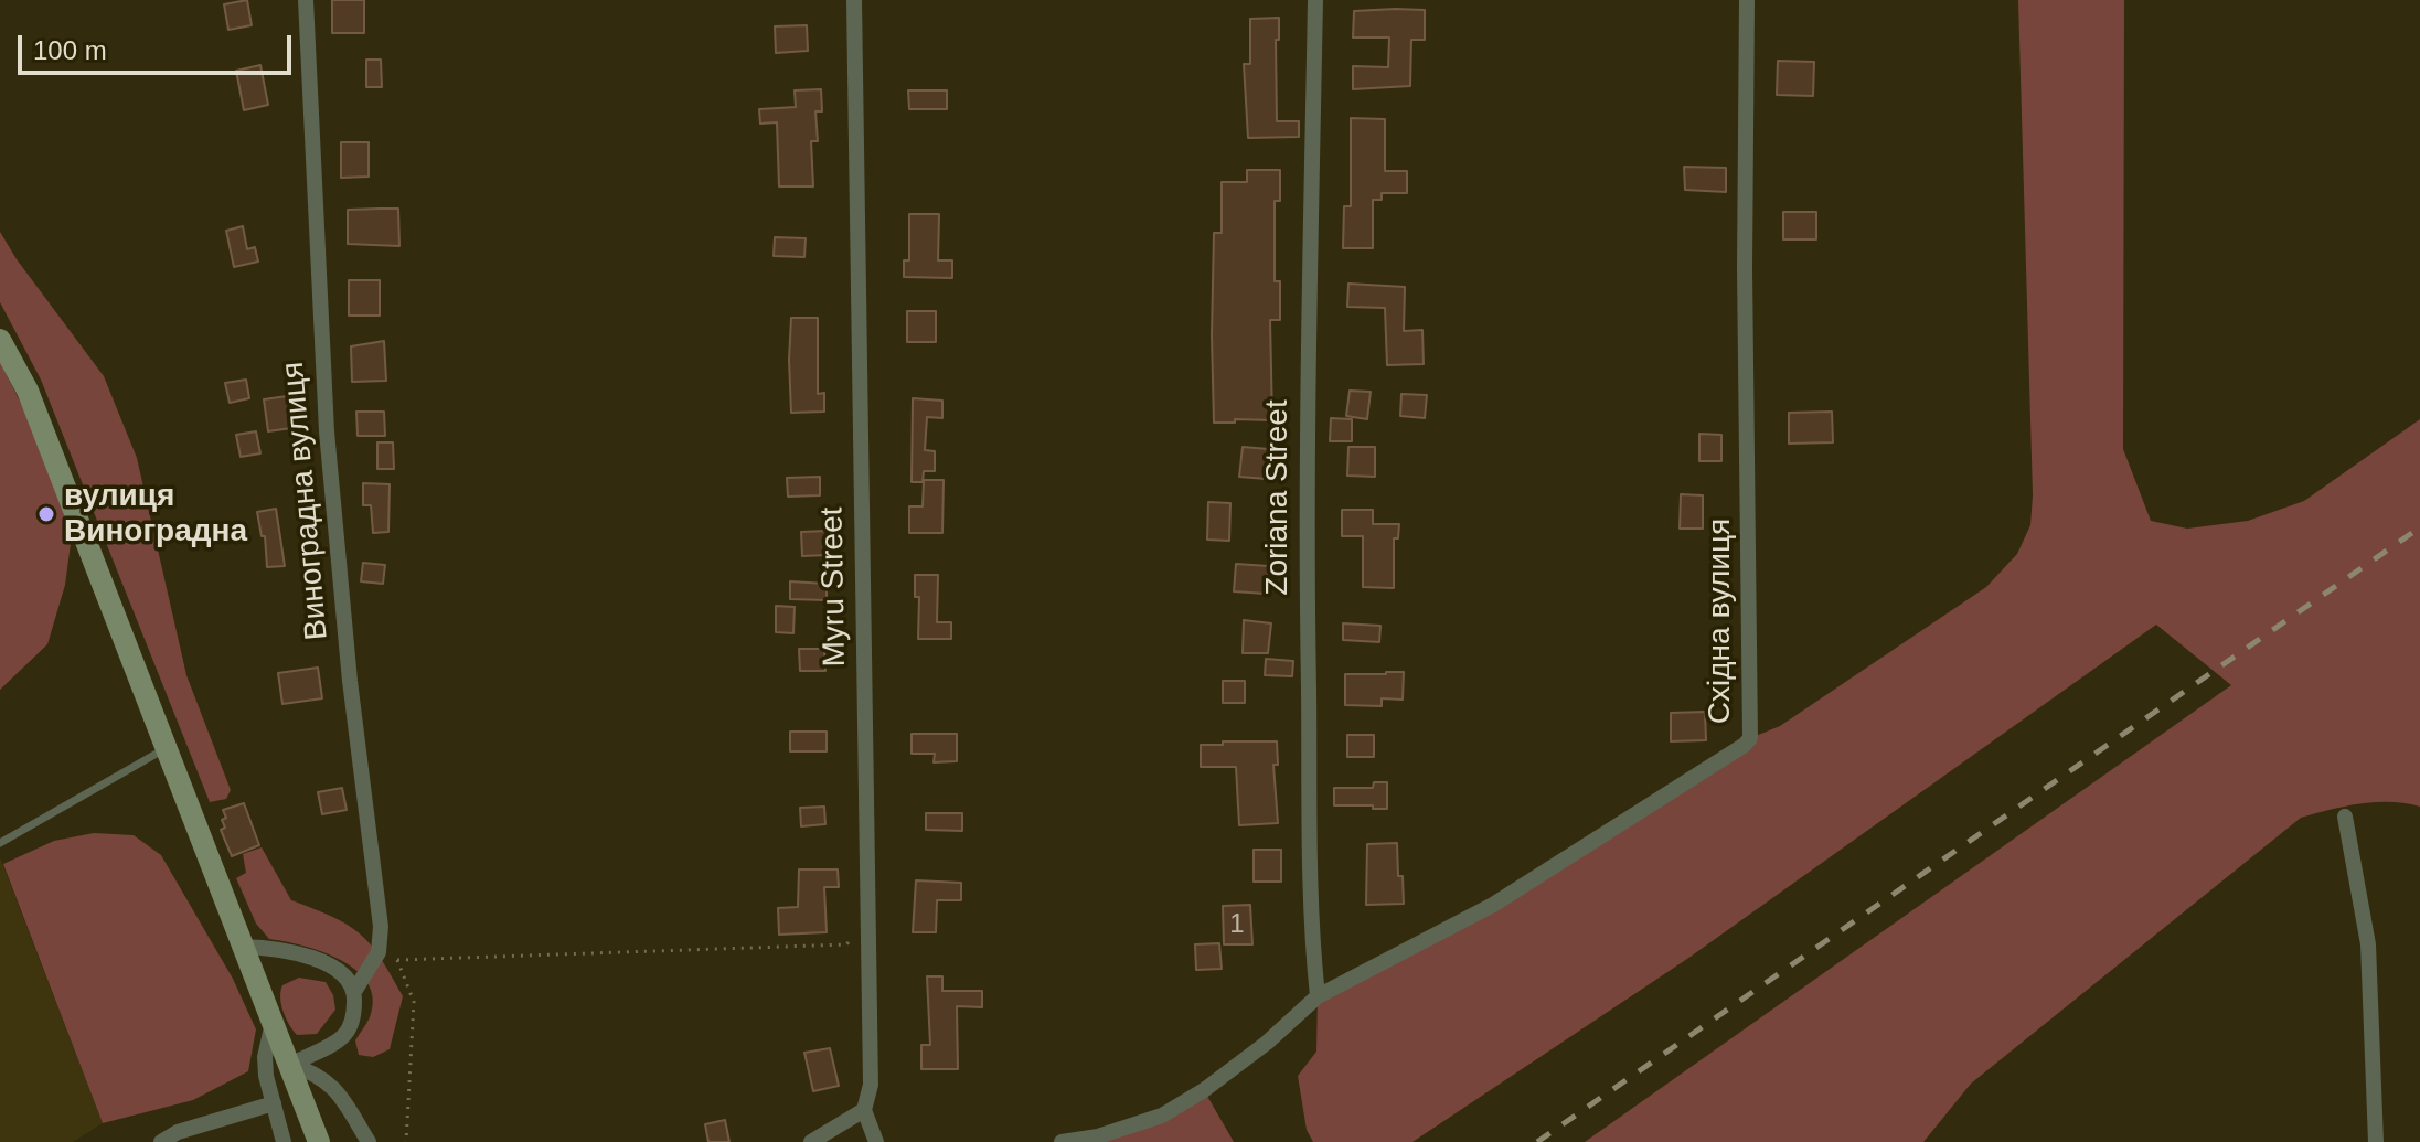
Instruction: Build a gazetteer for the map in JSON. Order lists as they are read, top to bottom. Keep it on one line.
{"streets":{"street":["Zoriana Street","Виноградна вулиця","Myru Street","Східна вулиця"]},"crossings":[["Zoriana Street","Східна вулиця"]],"places":["вулиця Виноградна"],"house_numbers":["1"],"scale_bar":"100 m"}
